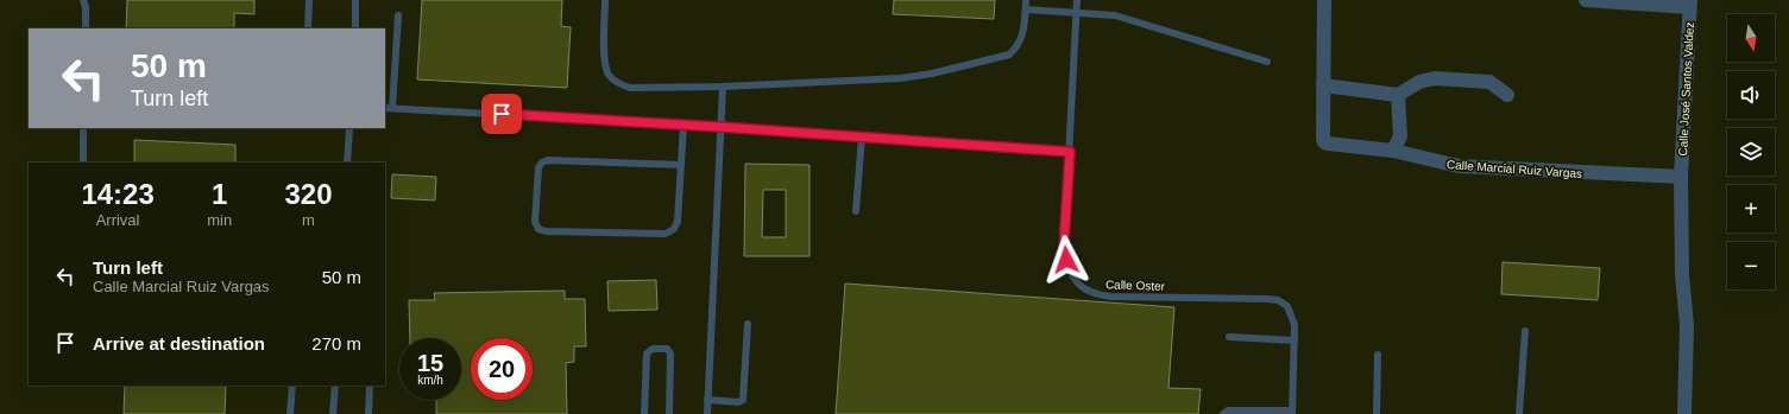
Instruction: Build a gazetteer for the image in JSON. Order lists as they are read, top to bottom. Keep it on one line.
{"streets":{"street":["Calle José Santos Valdez","Calle Marcial Ruiz Vargas"],"lane":["Calle Oster"]},"crossings":[["Calle José Santos Valdez","Calle Marcial Ruiz Vargas"]],"north":"bottom","page":{"map_buttons":["+","−"],"turn":["50 m","Turn left"],"eta":["14:23","Arrival","1","min","320","m"],"list":[{"name":"Turn left","note":"Calle Marcial Ruiz Vargas","value":"50 m"},{"name":"Arrive at destination","value":"270 m"}],"speed":"15 km/h","limit":"20"}}
